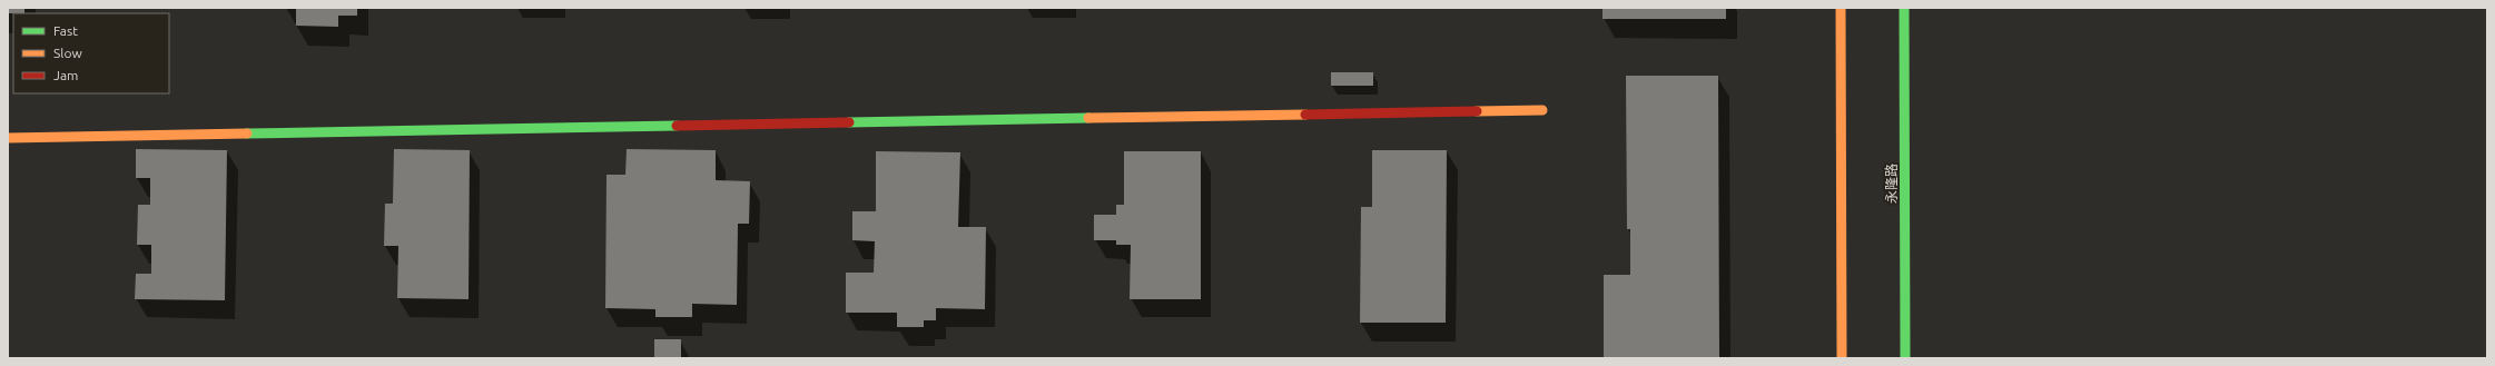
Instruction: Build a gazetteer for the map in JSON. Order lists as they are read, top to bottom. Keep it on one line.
{"streets":{"street":["永隆路"]},"legend":["Fast","Slow","Jam"]}
